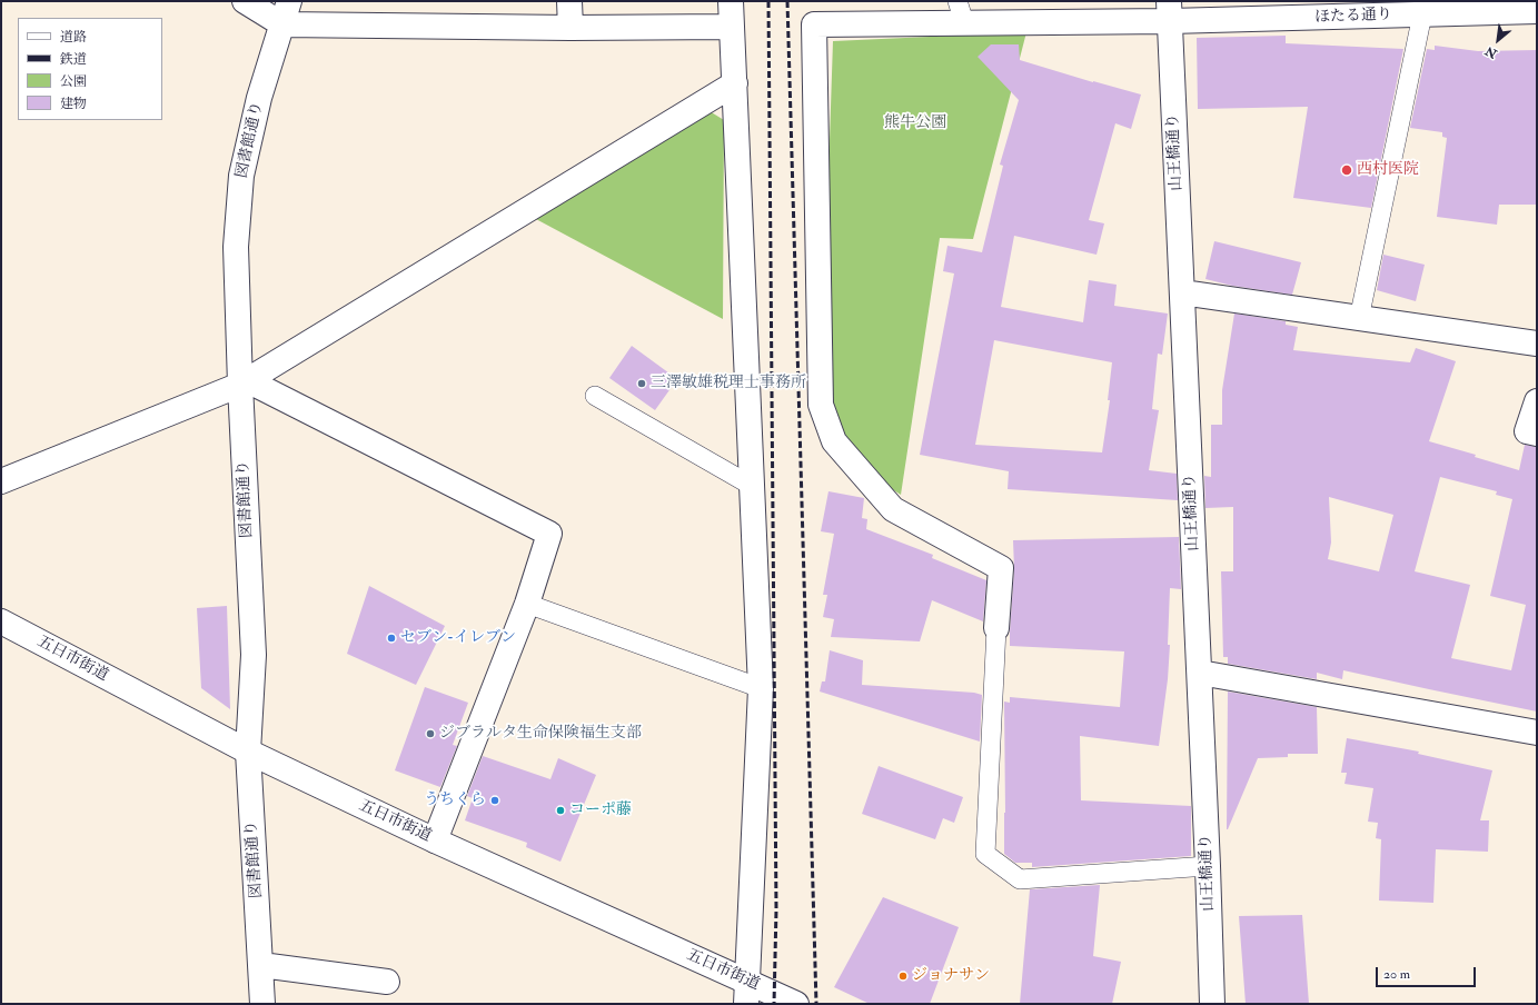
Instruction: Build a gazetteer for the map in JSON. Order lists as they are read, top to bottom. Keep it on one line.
{"streets":{"street":["ほたる通り","図書館通り","山王橋通り","五日市街道"]},"crossings":[["ほたる通り","山王橋通り"],["図書館通り","五日市街道"]],"parks":["熊牛公園"],"places":["西村医院","三澤敏雄税理士事務所","セブン-イレブン","ジブラルタ生命保険福生支部","うちくら","コーポ藤","ジョナサン"],"legend":["道路","鉄道","公園","建物"],"scale_bar":"20 m","north":"bottom left"}
